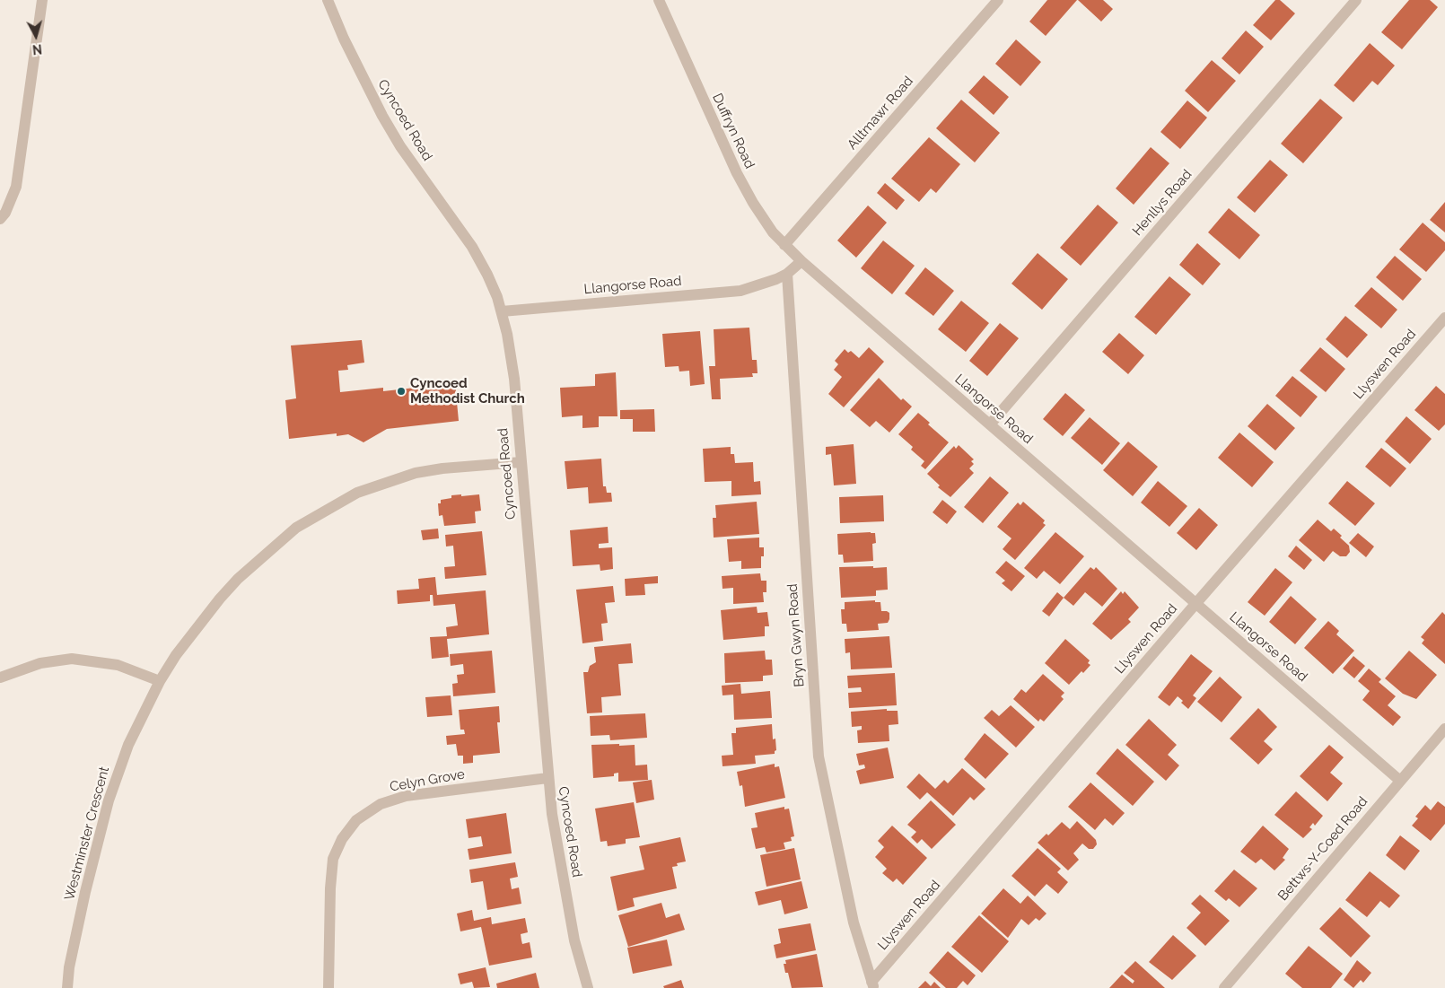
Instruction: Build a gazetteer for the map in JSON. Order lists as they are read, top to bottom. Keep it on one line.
{"streets":{"street":["Alltmawr Road","Cyncoed Road","Duffryn Road","Henllys Road","Llangorse Road","Llyswen Road","Bryn Gwyn Road","Celyn Grove","Westminster Crescent","Bettws-Y-Coed Road"]},"crossings":[["Alltmawr Road","Duffryn Road"],["Cyncoed Road","Llangorse Road"],["Cyncoed Road","Celyn Grove"],["Cyncoed Road","Westminster Crescent"],["Duffryn Road","Llangorse Road"],["Henllys Road","Llangorse Road"],["Llangorse Road","Llyswen Road"],["Llangorse Road","Bryn Gwyn Road"],["Llangorse Road","Bettws-Y-Coed Road"],["Llyswen Road","Bryn Gwyn Road"]],"places":["Cyncoed Methodist Church"],"north":"bottom"}
